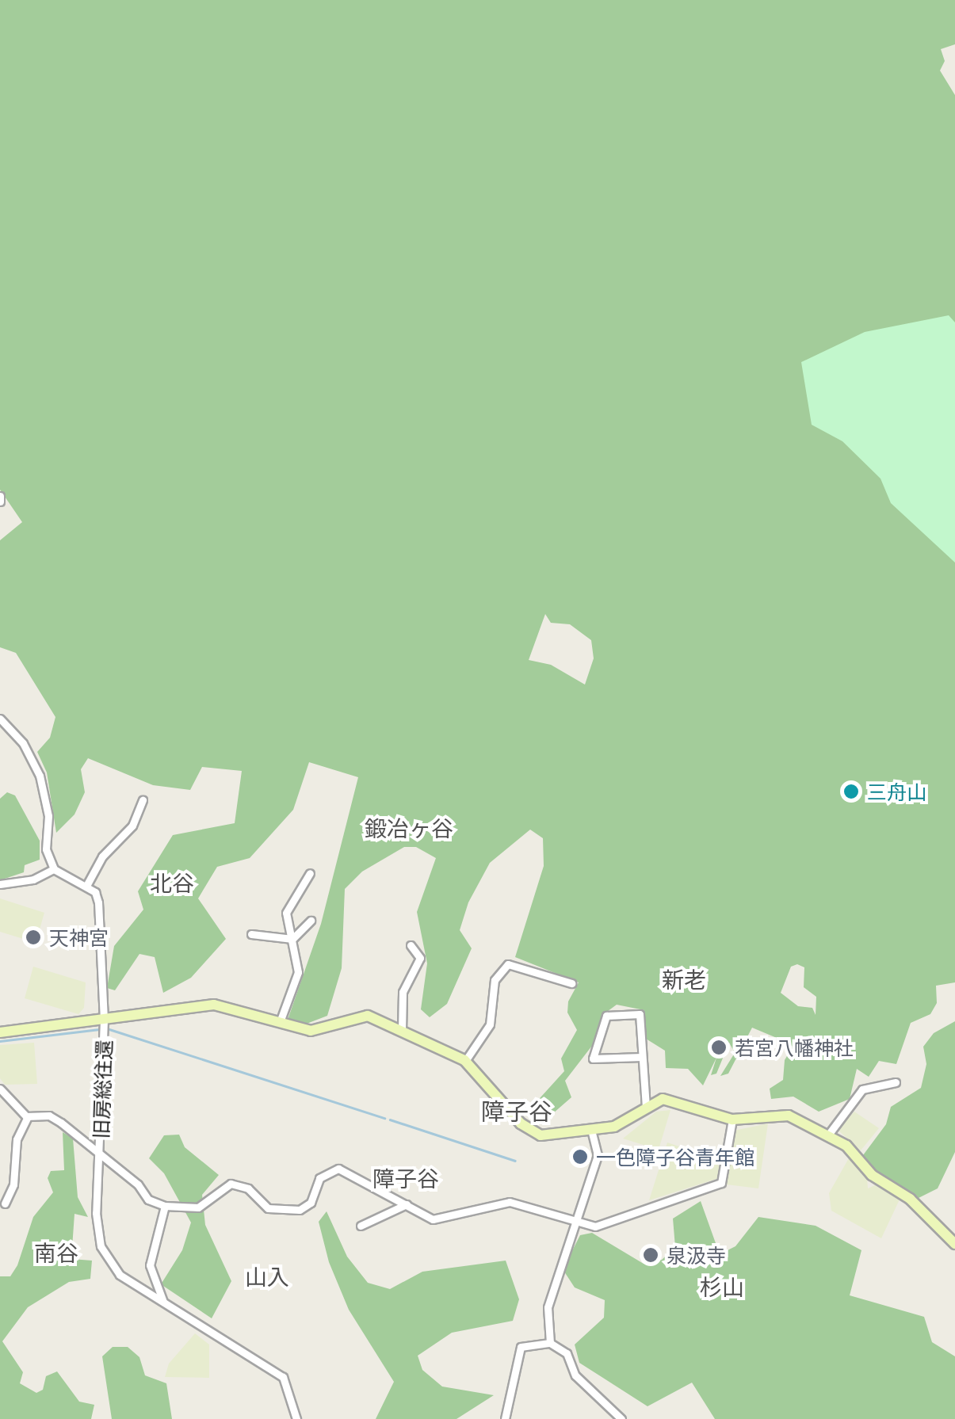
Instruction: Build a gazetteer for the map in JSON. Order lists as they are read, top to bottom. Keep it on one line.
{"streets":{"street":["旧房総往還"]},"districts":["鍛冶ヶ谷","北谷","新老","障子谷","障子谷","南谷","山入","杉山"],"places":["三舟山","天神宮","若宮八幡神社","一色障子谷青年館","泉汲寺"]}
